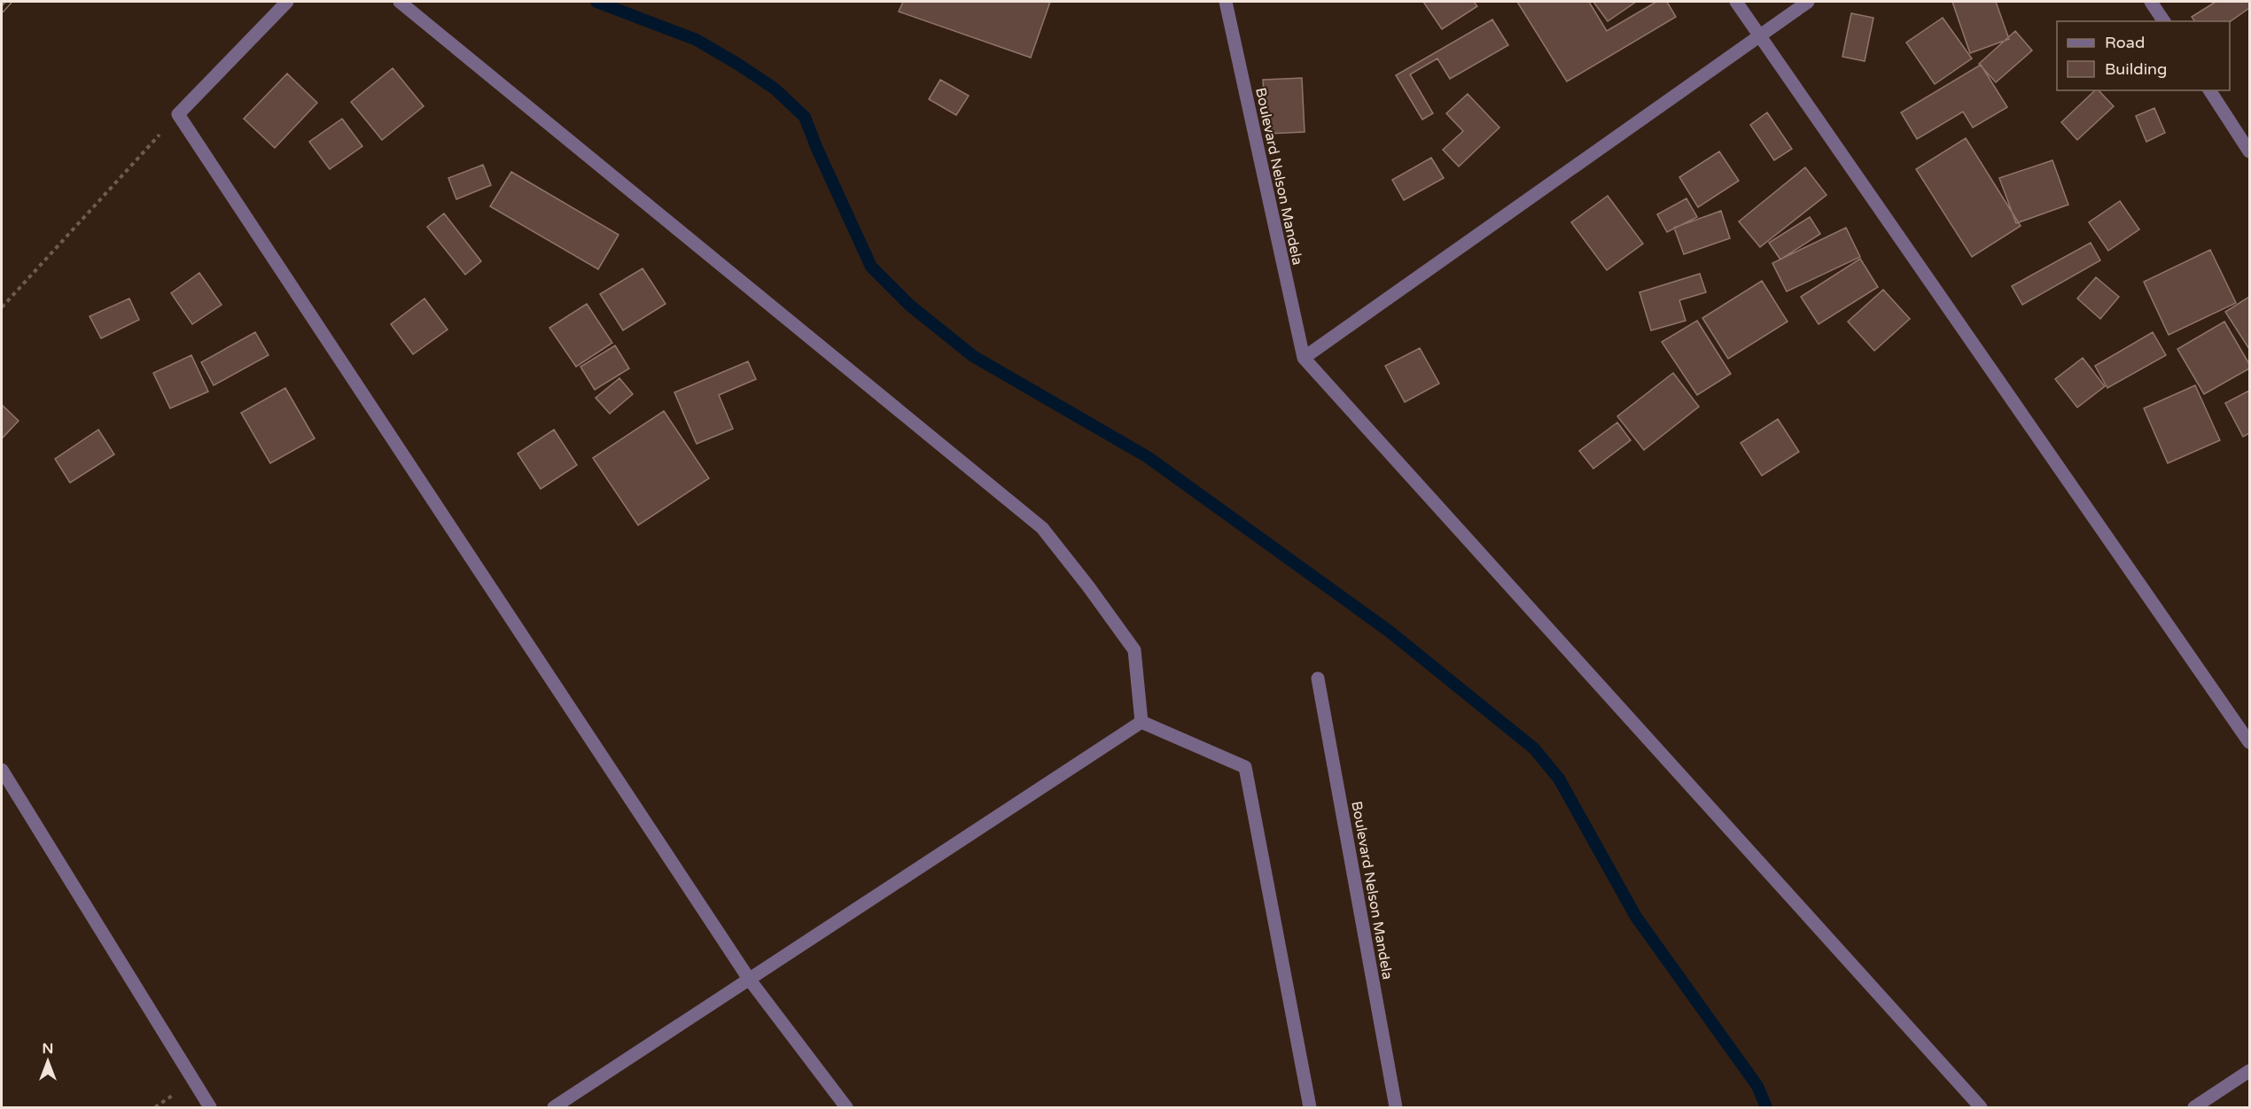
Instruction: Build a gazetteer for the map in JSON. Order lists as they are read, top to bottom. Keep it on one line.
{"streets":{"street":["Boulevard Nelson Mandela"]},"legend":["Road","Building"],"north":"top"}
